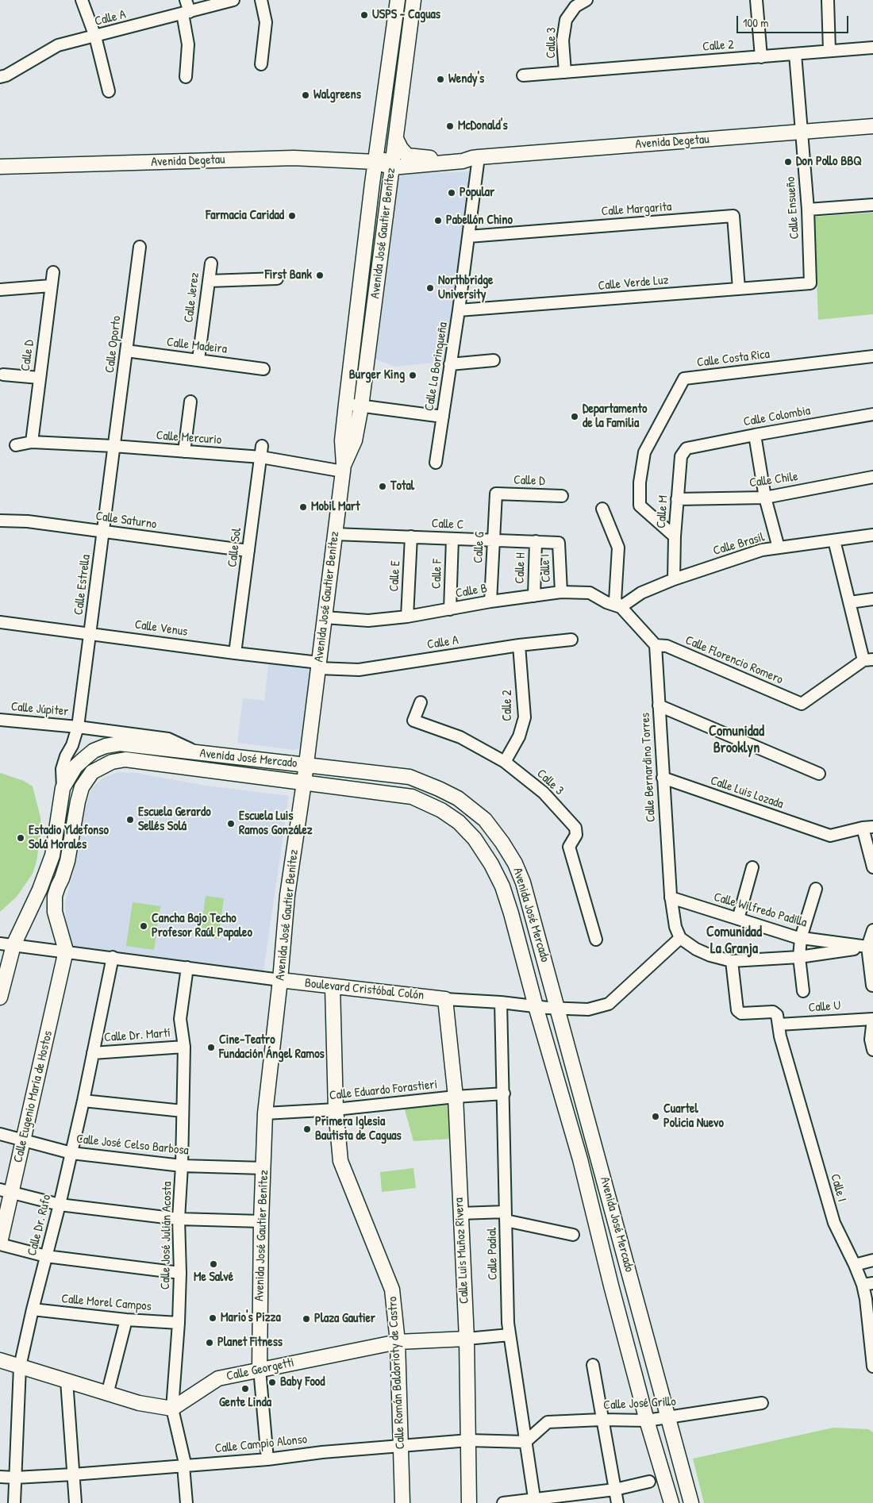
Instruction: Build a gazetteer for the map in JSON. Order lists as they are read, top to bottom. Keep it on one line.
{"streets":{"main road":["Avenida Degetau","Avenida José Gautier Benítez","Avenida José Mercado","Boulevard Cristóbal Colón","Calle Eugenio María de Hostos","Calle Luis Muñoz Rivera","Calle Georgetti","Calle Román Baldorioty de Castro"],"street":["Calle A","Calle 3","Calle 2","Calle Ensueño","Calle Margarita","Calle Verde Luz","Calle Jerez","Calle Oporto","Calle Madeira","Calle D","Calle Costa Rica","Calle La Borinqueña","Calle Colombia","Calle Mercurio","Calle Chile","Calle M","Calle Saturno","Calle C","Calle Brasil","Calle Sol","Calle G","Calle H","Calle I","Calle F","Calle E","Calle Estrella","Calle B","Calle Venus","Calle Florencio Romero","Calle Júpiter","Calle Bernardino Torres","Calle Luis Lozada","Calle Wilfredo Padilla","Calle U","Calle Dr. Martí","Calle Eduardo Forastieri","Calle José Celso Barbosa","Calle Dr. Rufo","Calle José Julián Acosta","Calle Padial","Calle Morel Campos","Calle José Grillo","Calle Campio Alonso"]},"crossings":[["Calle A","Calle 2"],["Calle A","Avenida José Gautier Benítez"],["Calle A","Calle Venus"],["Calle 3","Calle 2"],["Calle 2","Calle Ensueño"],["Avenida Degetau","Calle Ensueño"],["Avenida Degetau","Avenida José Gautier Benítez"],["Avenida Degetau","Calle La Borinqueña"],["Calle Ensueño","Calle Verde Luz"],["Calle Margarita","Calle Verde Luz"],["Calle Margarita","Calle La Borinqueña"],["Avenida José Gautier Benítez","Calle Mercurio"],["Avenida José Gautier Benítez","Calle C"],["Avenida José Gautier Benítez","Calle B"],["Avenida José Gautier Benítez","Calle Venus"],["Avenida José Gautier Benítez","Avenida José Mercado"],["Avenida José Gautier Benítez","Boulevard Cristóbal Colón"],["Avenida José Gautier Benítez","Calle Eduardo Forastieri"],["Avenida José Gautier Benítez","Calle José Celso Barbosa"],["Avenida José Gautier Benítez","Calle Georgetti"],["Calle Verde Luz","Calle La Borinqueña"],["Calle Jerez","Calle Madeira"],["Calle Oporto","Calle Madeira"],["Calle Oporto","Calle Mercurio"],["Calle Oporto","Calle Estrella"],["Calle D","Calle Mercurio"],["Calle D","Calle G"],["Calle Costa Rica","Calle M"],["Calle Colombia","Calle M"],["Calle Mercurio","Calle Sol"],["Calle Mercurio","Calle Estrella"],["Calle Chile","Calle M"],["Calle M","Calle Brasil"],["Calle Saturno","Calle Sol"],["Calle Saturno","Calle Estrella"],["Calle C","Calle G"],["Calle C","Calle H"],["Calle C","Calle I"],["Calle C","Calle F"],["Calle C","Calle E"],["Calle Brasil","Calle B"],["Calle Sol","Calle Venus"],["Calle G","Calle B"],["Calle H","Calle B"],["Calle I","Calle B"],["Calle I","Calle U"],["Calle F","Calle B"],["Calle E","Calle B"],["Calle Estrella","Calle Venus"],["Calle Estrella","Calle Júpiter"],["Calle Estrella","Avenida José Mercado"],["Calle Florencio Romero","Calle Bernardino Torres"],["Calle Júpiter","Avenida José Mercado"],["Avenida José Mercado","Boulevard Cristóbal Colón"],["Avenida José Mercado","Calle Eugenio María de Hostos"],["Avenida José Mercado","Calle José Grillo"],["Calle Bernardino Torres","Calle Luis Lozada"],["Calle Bernardino Torres","Calle Wilfredo Padilla"],["Calle Bernardino Torres","Boulevard Cristóbal Colón"],["Boulevard Cristóbal Colón","Calle Eugenio María de Hostos"],["Boulevard Cristóbal Colón","Calle Dr. Rufo"],["Boulevard Cristóbal Colón","Calle José Julián Acosta"],["Boulevard Cristóbal Colón","Calle Luis Muñoz Rivera"],["Boulevard Cristóbal Colón","Calle Padial"],["Boulevard Cristóbal Colón","Calle Román Baldorioty de Castro"],["Calle Dr. Martí","Calle Dr. Rufo"],["Calle Dr. Martí","Calle José Julián Acosta"],["Calle Eduardo Forastieri","Calle Luis Muñoz Rivera"],["Calle Eduardo Forastieri","Calle Padial"],["Calle Eduardo Forastieri","Calle Román Baldorioty de Castro"],["Calle Eugenio María de Hostos","Calle José Celso Barbosa"],["Calle José Celso Barbosa","Calle Dr. Rufo"],["Calle José Celso Barbosa","Calle José Julián Acosta"],["Calle Dr. Rufo","Calle Morel Campos"],["Calle Dr. Rufo","Calle Campio Alonso"],["Calle José Julián Acosta","Calle Morel Campos"],["Calle José Julián Acosta","Calle Georgetti"],["Calle José Julián Acosta","Calle Campio Alonso"],["Calle Luis Muñoz Rivera","Calle Georgetti"],["Calle Luis Muñoz Rivera","Calle Campio Alonso"],["Calle Padial","Calle Georgetti"],["Calle Padial","Calle José Grillo"],["Calle Padial","Calle Campio Alonso"],["Calle Georgetti","Calle Román Baldorioty de Castro"],["Calle Román Baldorioty de Castro","Calle Campio Alonso"],["Calle José Grillo","Calle Campio Alonso"]],"districts":["Comunidad Brooklyn","Comunidad La Granja"],"places":["USPS - Caguas","Wendy's","Walgreens","McDonald's","Don Pollo BBQ","Popular","Farmacia Caridad","Pabellón Chino","First Bank","Northbridge University","Burger King","Departamento de la Familia","Total","Mobil Mart","Escuela Gerardo Sellés Solá","Escuela Luis Ramos González","Estadio Yldefonso Solá Morales","Cancha Bajo Techo Profesor Raúl Papaleo","Cine-Teatro Fundación Ángel Ramos","Cuartel Policia Nuevo","Primera Iglesia Bautista de Caguas","Me Salvé","Mario's Pizza","Plaza Gautier","Planet Fitness","Baby Food","Gente Linda"],"scale_bar":"100 m"}
